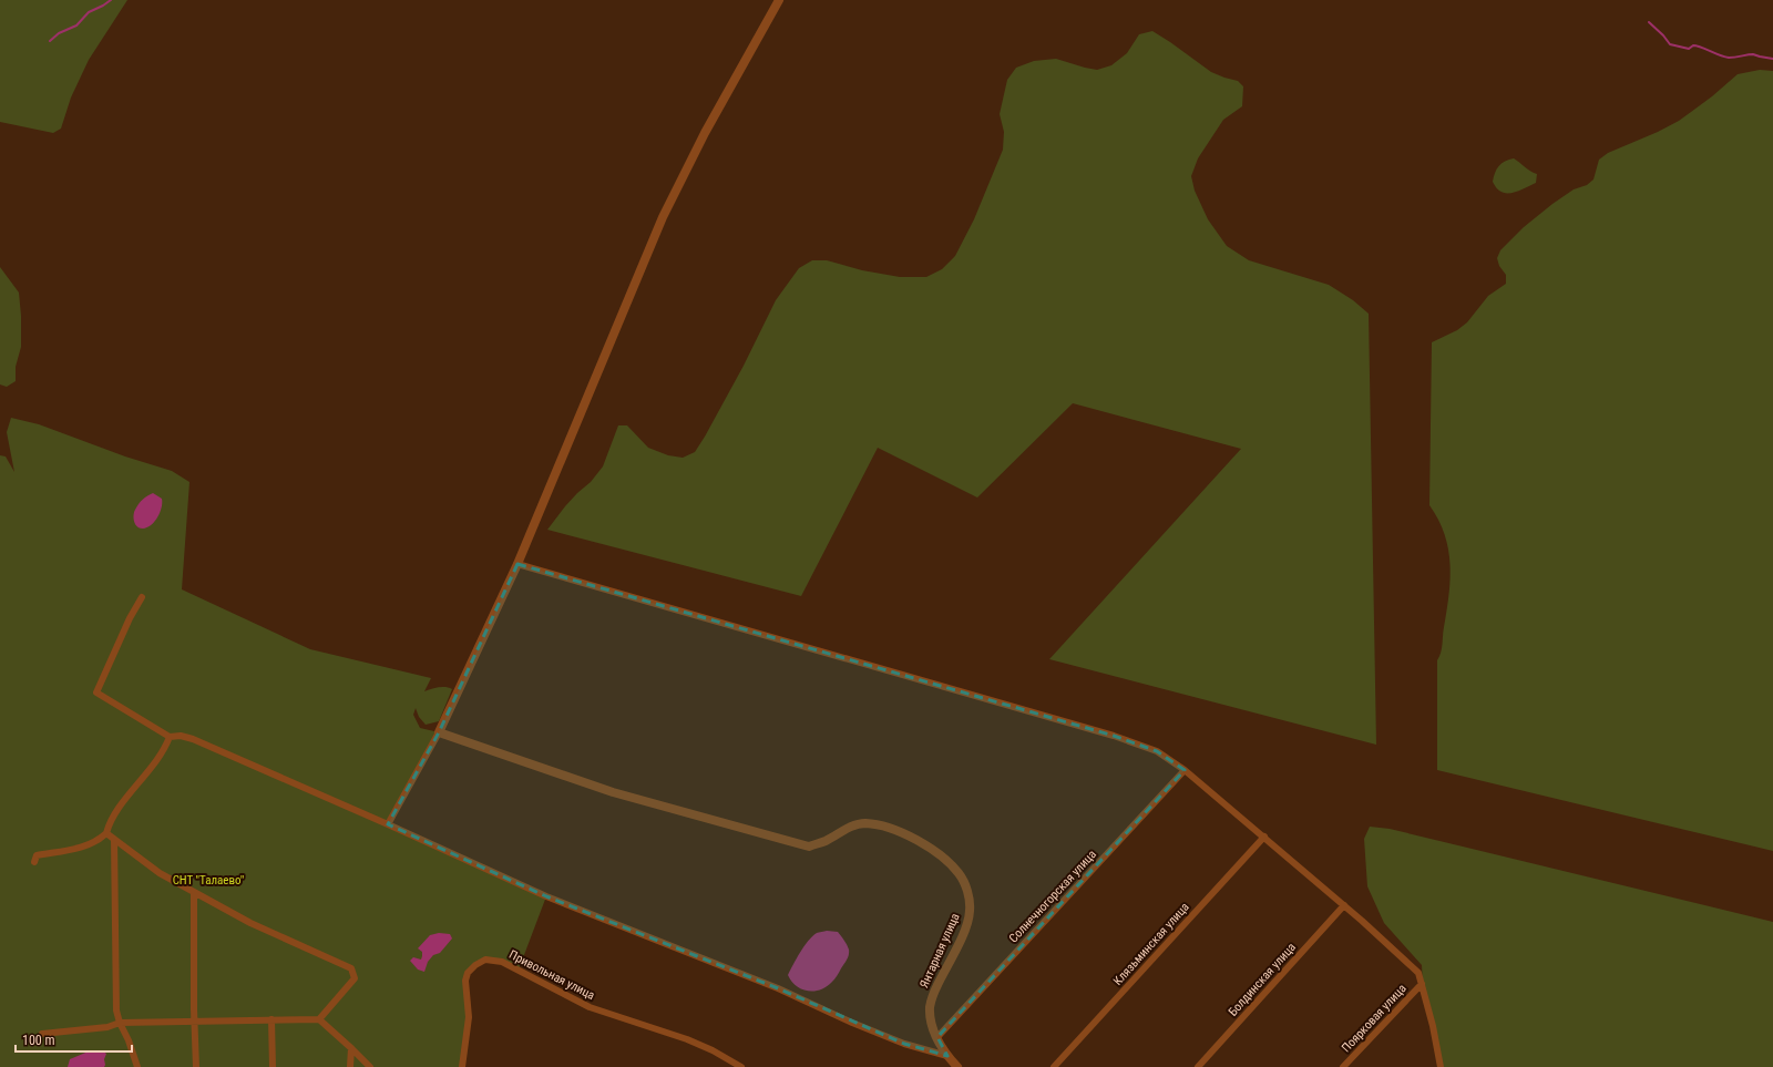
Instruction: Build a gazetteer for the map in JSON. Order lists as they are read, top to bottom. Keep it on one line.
{"streets":{"street":["Солнечногорская улица","Клязьминская улица","Янтарная улица","Привольная улица","Болдинская улица","Поярковая улица"]},"crossings":[["Солнечногорская улица","Янтарная улица"]],"parks":["СНТ \"Талаево\""],"scale_bar":"100 m"}
